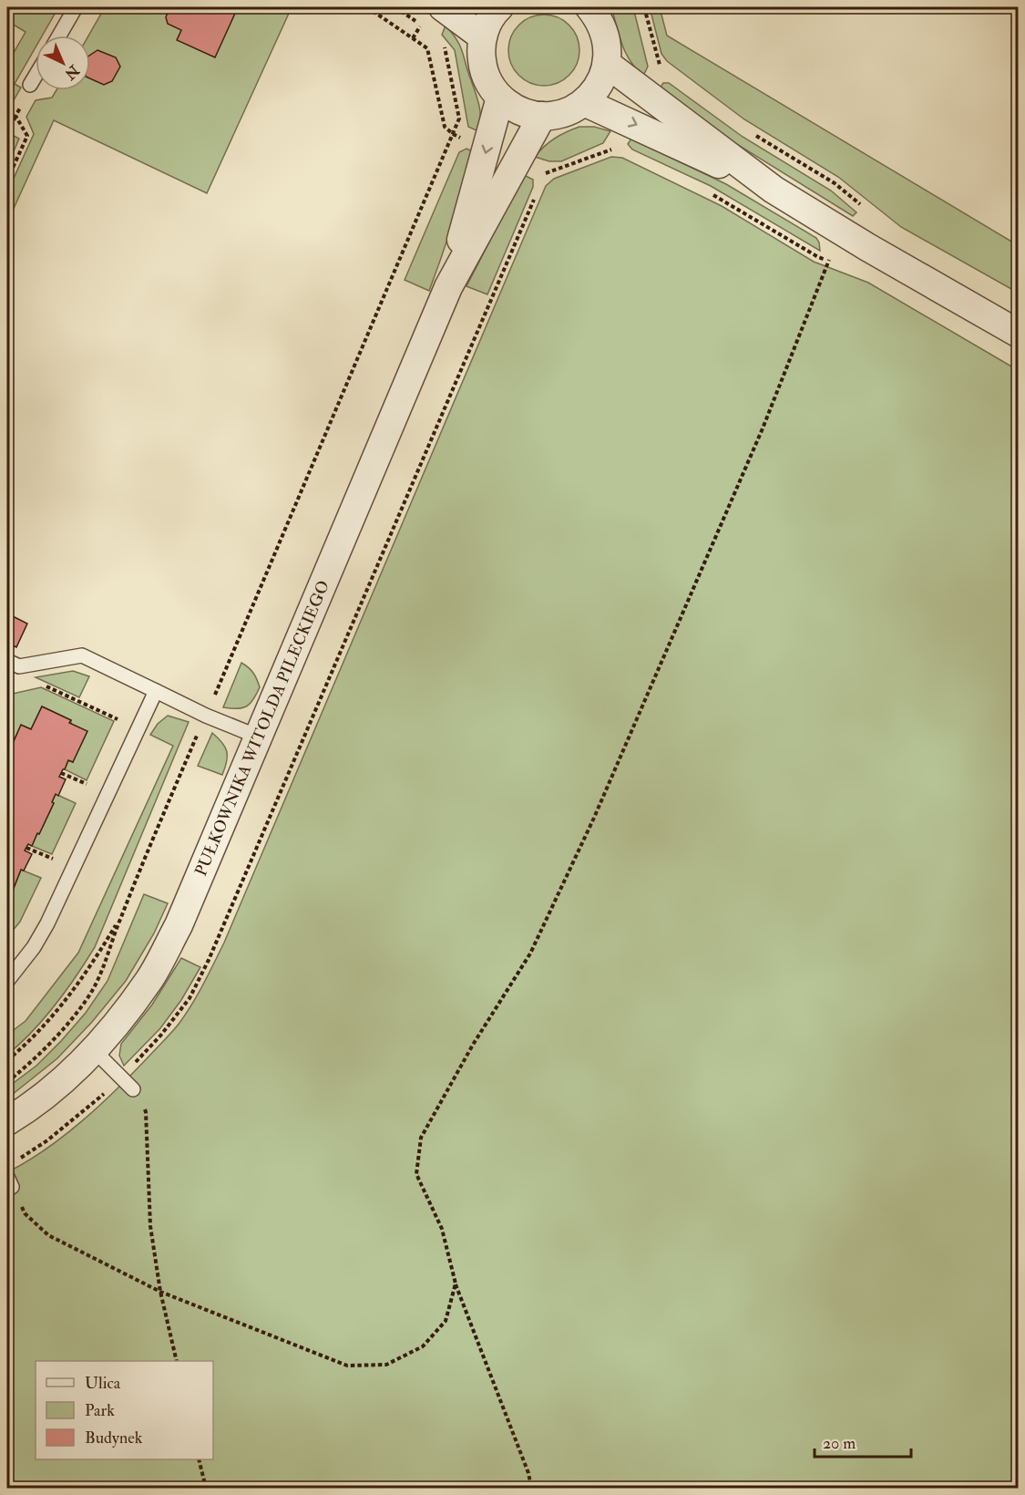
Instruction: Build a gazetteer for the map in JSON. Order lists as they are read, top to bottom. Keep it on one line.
{"streets":{"street":["PUŁKOWNIKA WITOLDA PILECKIEGO"]},"legend":["Ulica","Park","Budynek"],"scale_bar":"20 m","north":"bottom right"}
